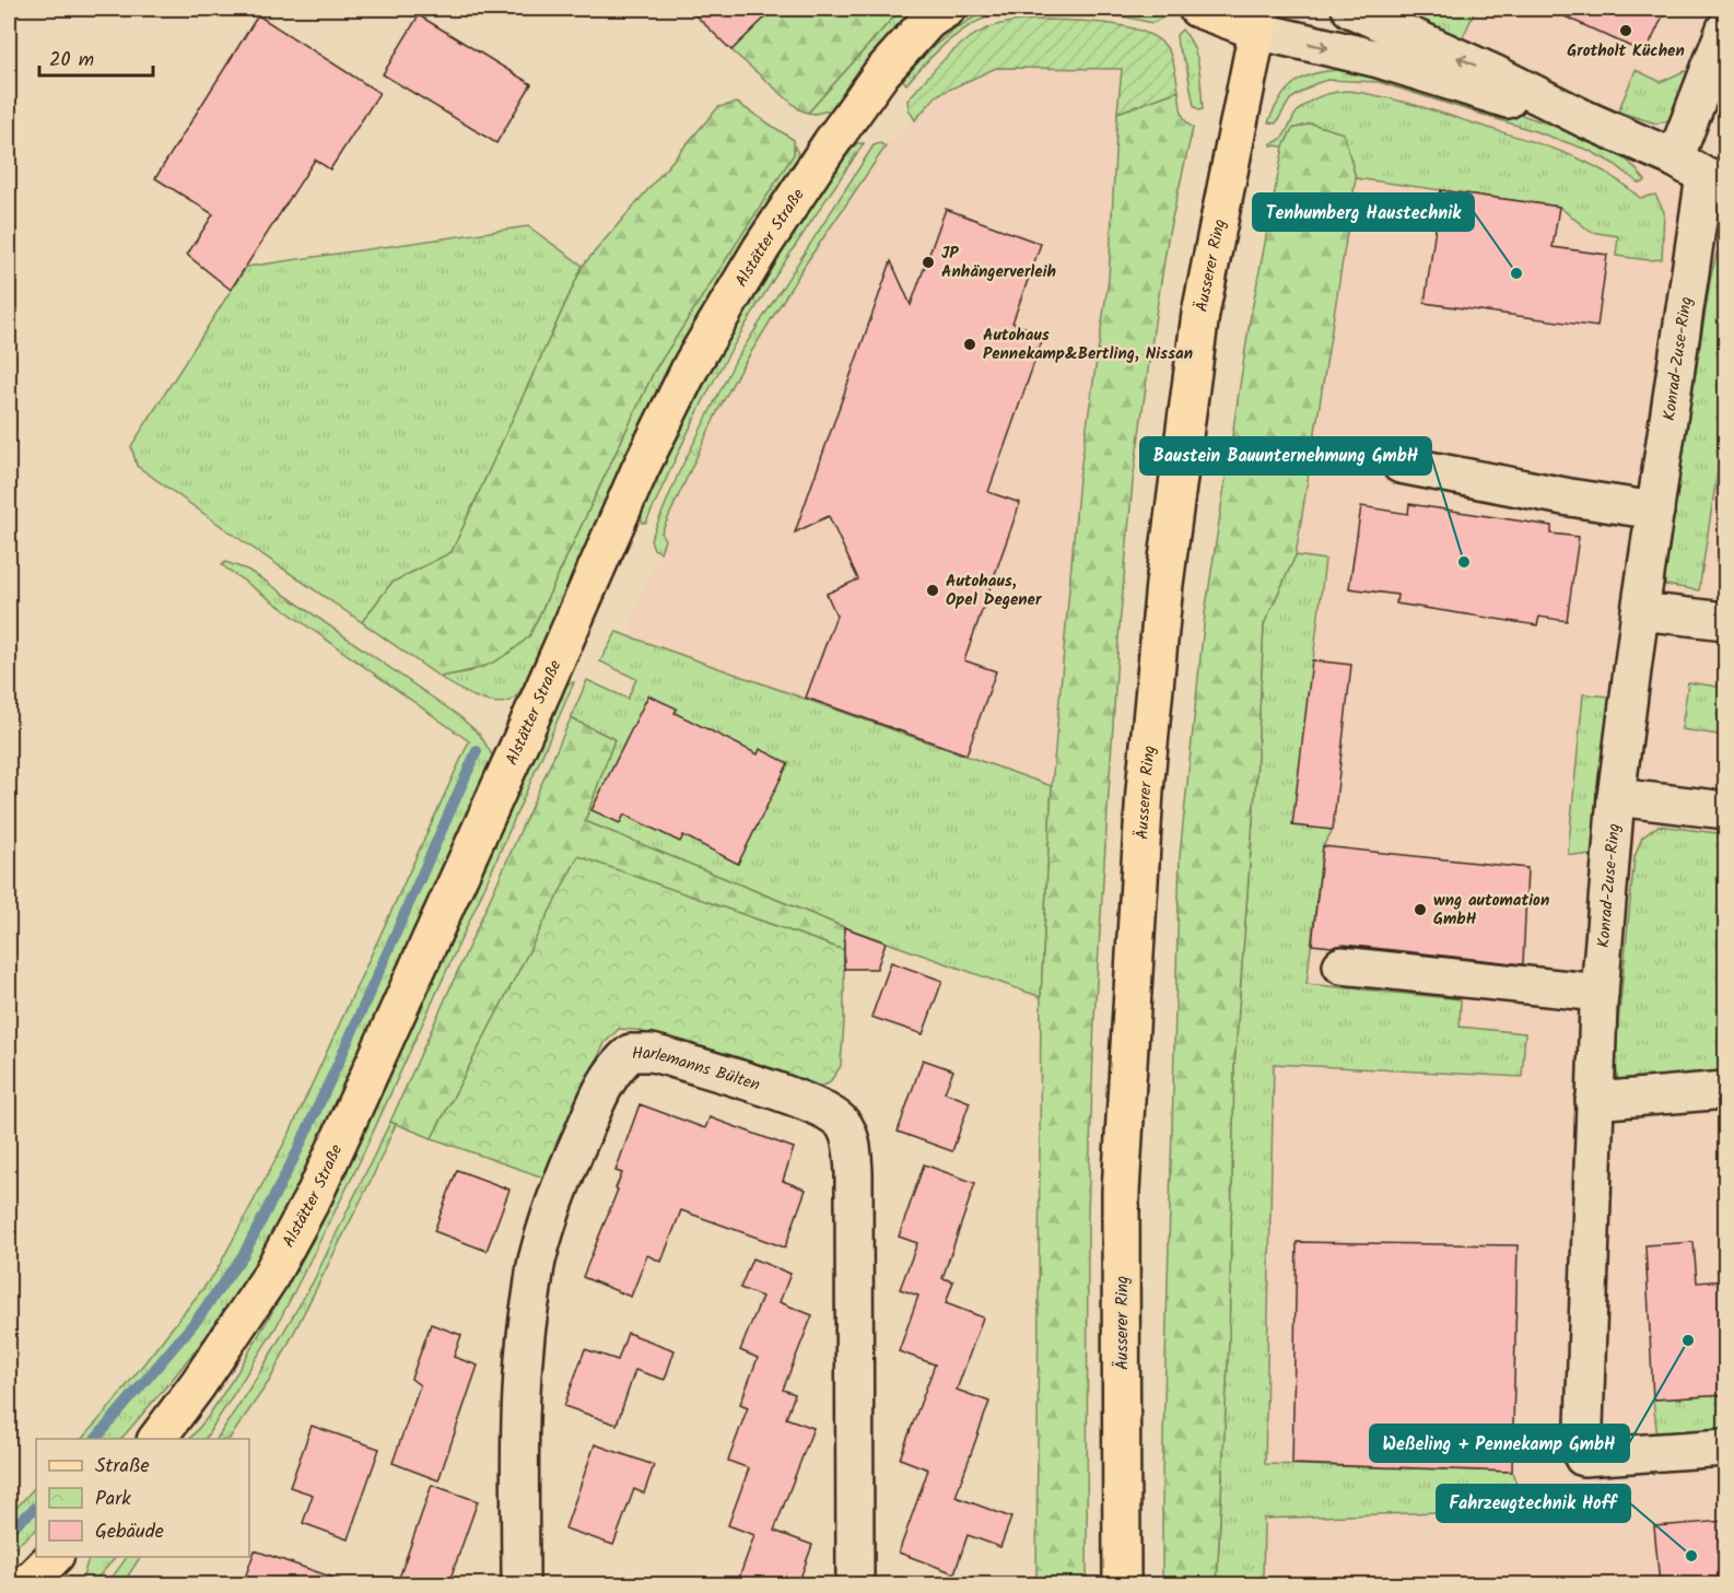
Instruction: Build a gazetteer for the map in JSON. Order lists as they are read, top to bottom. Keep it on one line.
{"streets":{"main road":["Alstätter Straße","Äusserer Ring"],"street":["Konrad-Zuse-Ring","Harlemanns Bülten"]},"places":["Grotholt Küchen","JP Anhängerverleih","Tenhumberg Haustechnik","Autohaus Pennekamp&Bertling, Nissan","Baustein Bauunternehmung GmbH","Autohaus, Opel Degener","wng automation GmbH","Weßeling + Pennekamp GmbH","Fahrzeugtechnik Hoff"],"legend":["Straße","Park","Gebäude"],"scale_bar":"20 m"}
